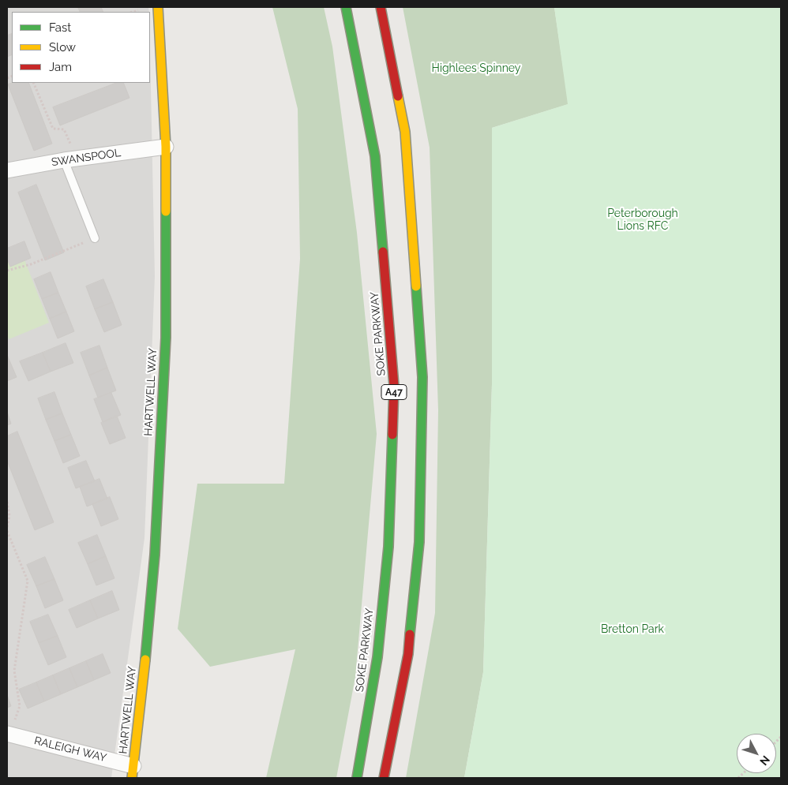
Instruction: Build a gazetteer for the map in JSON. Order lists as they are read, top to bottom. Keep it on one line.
{"streets":{"main road":["SOKE PARKWAY","HARTWELL WAY","A47"],"street":["SWANSPOOL","RALEIGH WAY"]},"crossings":[["SWANSPOOL","HARTWELL WAY"],["HARTWELL WAY","RALEIGH WAY"]],"parks":["Highlees Spinney","Peterborough Lions RFC","Bretton Park"],"legend":["Fast","Slow","Jam"],"north":"bottom right"}
